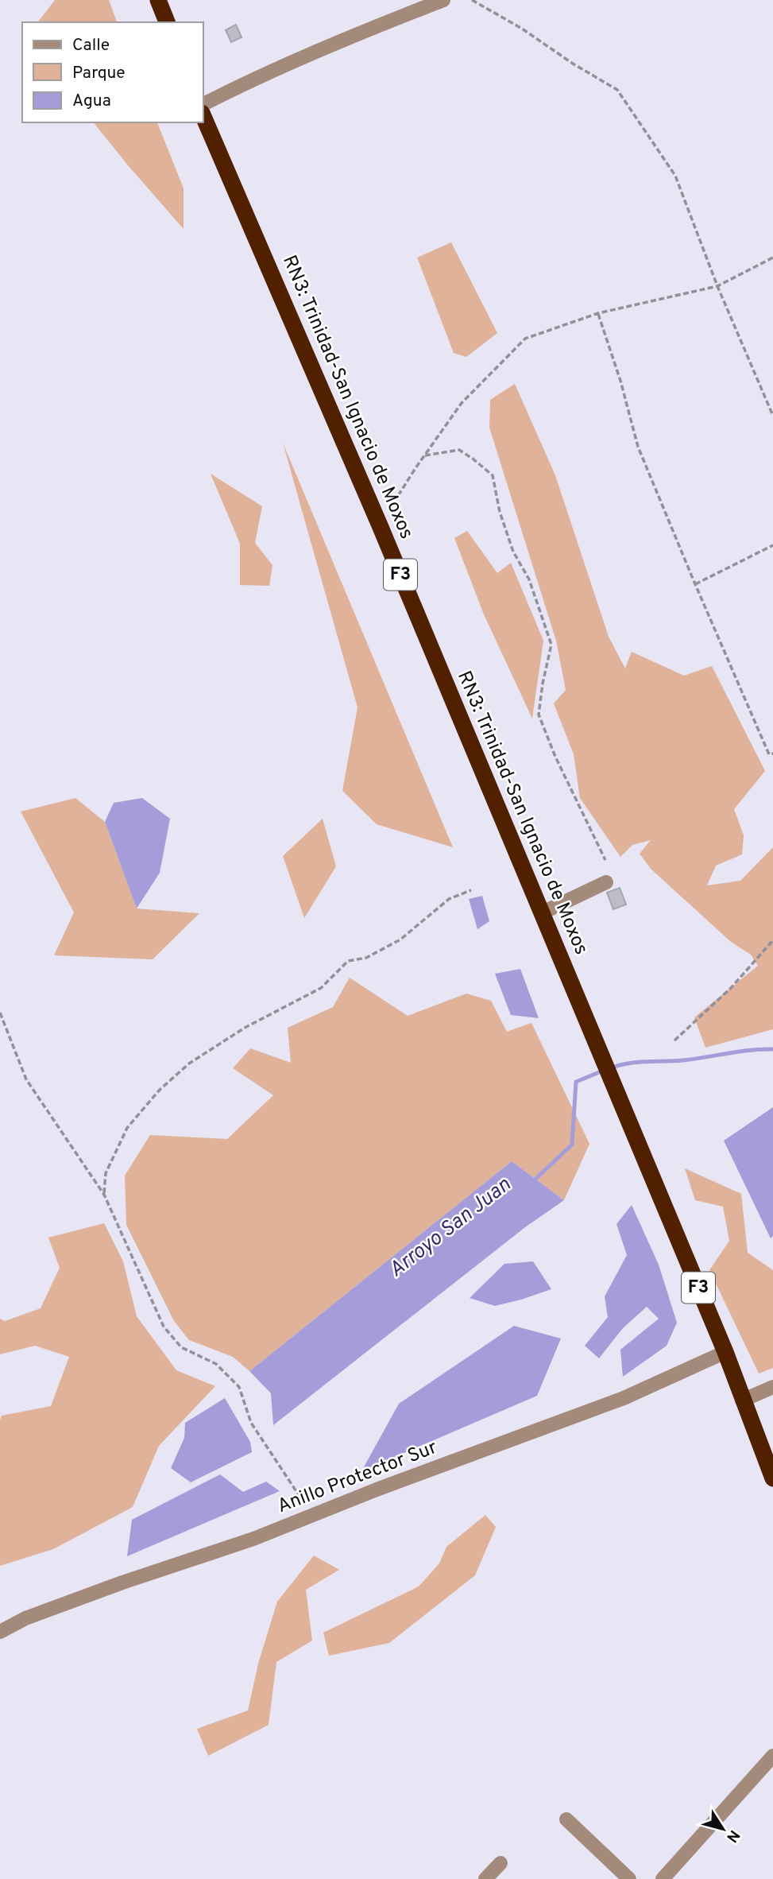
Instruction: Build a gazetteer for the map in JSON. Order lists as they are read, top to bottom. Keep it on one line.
{"streets":{"highway":["RN3: Trinidad-San Ignacio de Moxos","F3"],"street":["Anillo Protector Sur"]},"crossings":[["RN3: Trinidad-San Ignacio de Moxos","F3"],["RN3: Trinidad-San Ignacio de Moxos","Anillo Protector Sur"],["F3","Anillo Protector Sur"]],"water":["Arroyo San Juan"],"legend":["Calle","Parque","Agua"],"north":"bottom right"}
